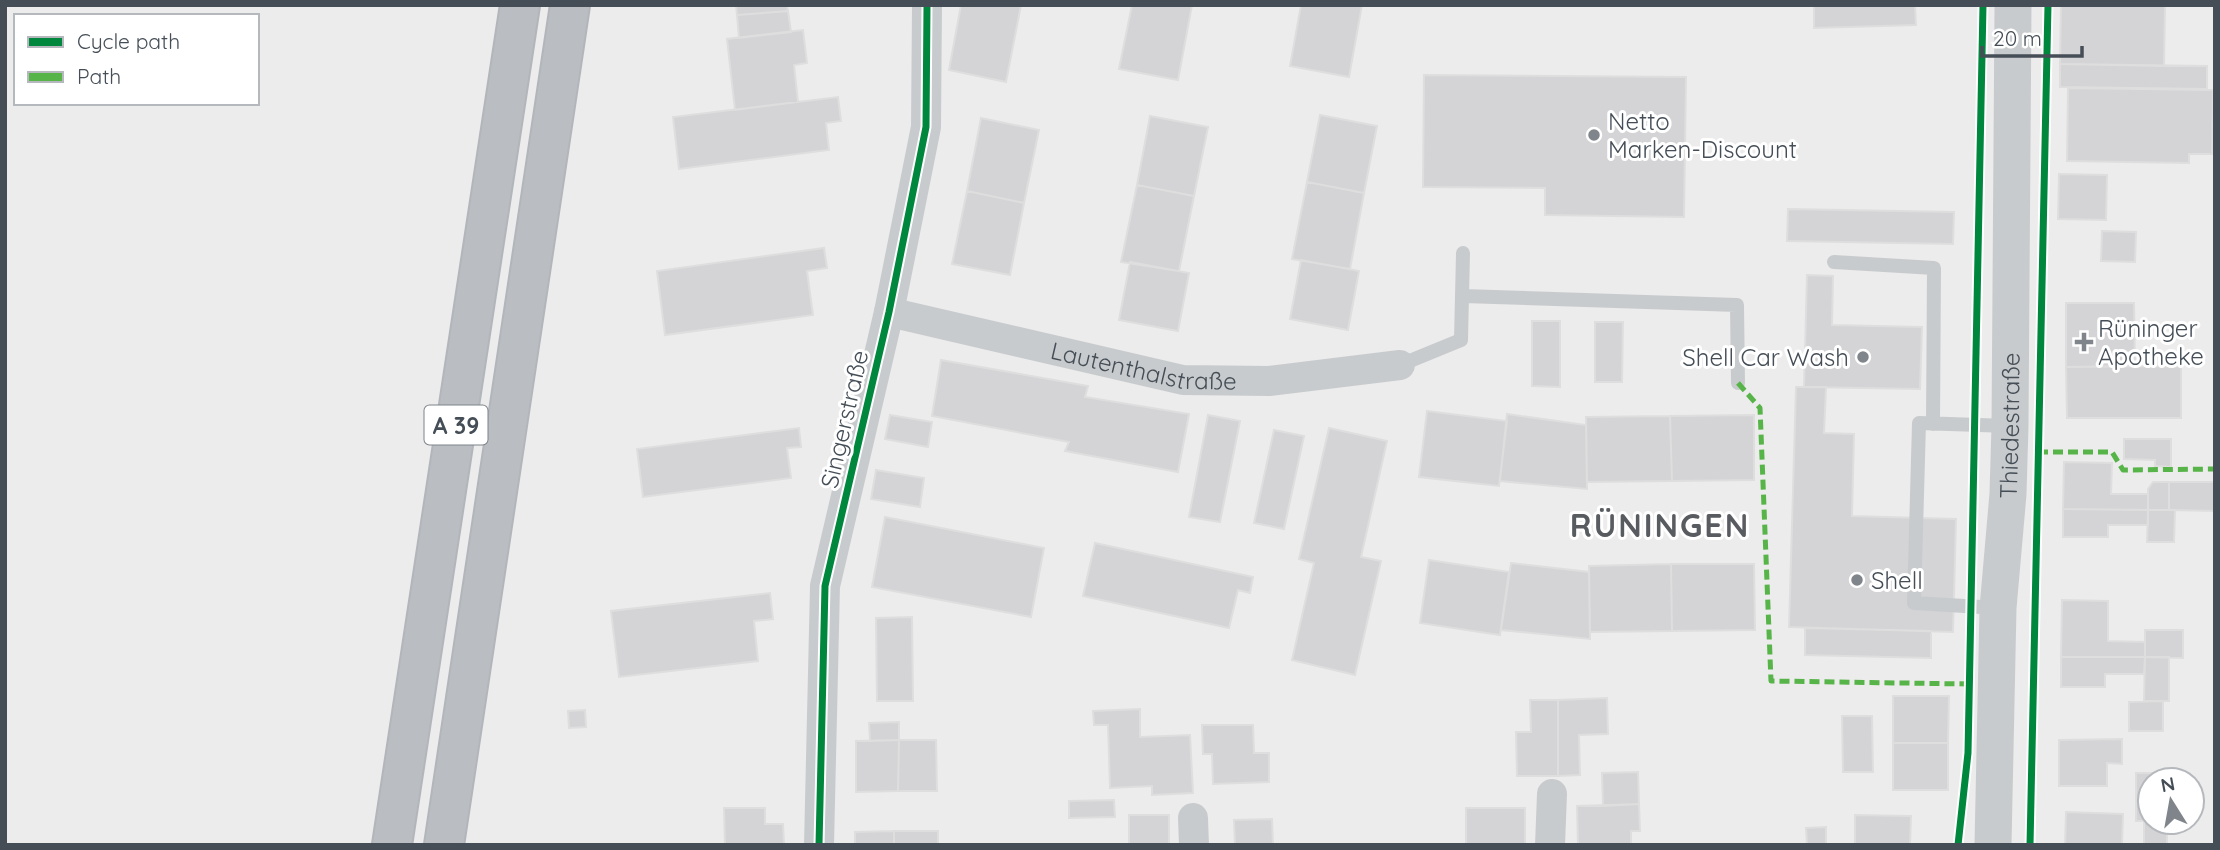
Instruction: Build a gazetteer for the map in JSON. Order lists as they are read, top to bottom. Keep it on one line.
{"streets":{"highway":["A 39"],"street":["Lautenthalstraße","Singerstraße","Thiedestraße"]},"crossings":[["Lautenthalstraße","Singerstraße"]],"districts":["RÜNINGEN"],"places":{"other":["Netto Marken-Discount","Shell Car Wash","Shell"],"health":["Rüninger Apotheke"]},"legend":["Cycle path","Path"],"scale_bar":"20 m","north":"top"}
